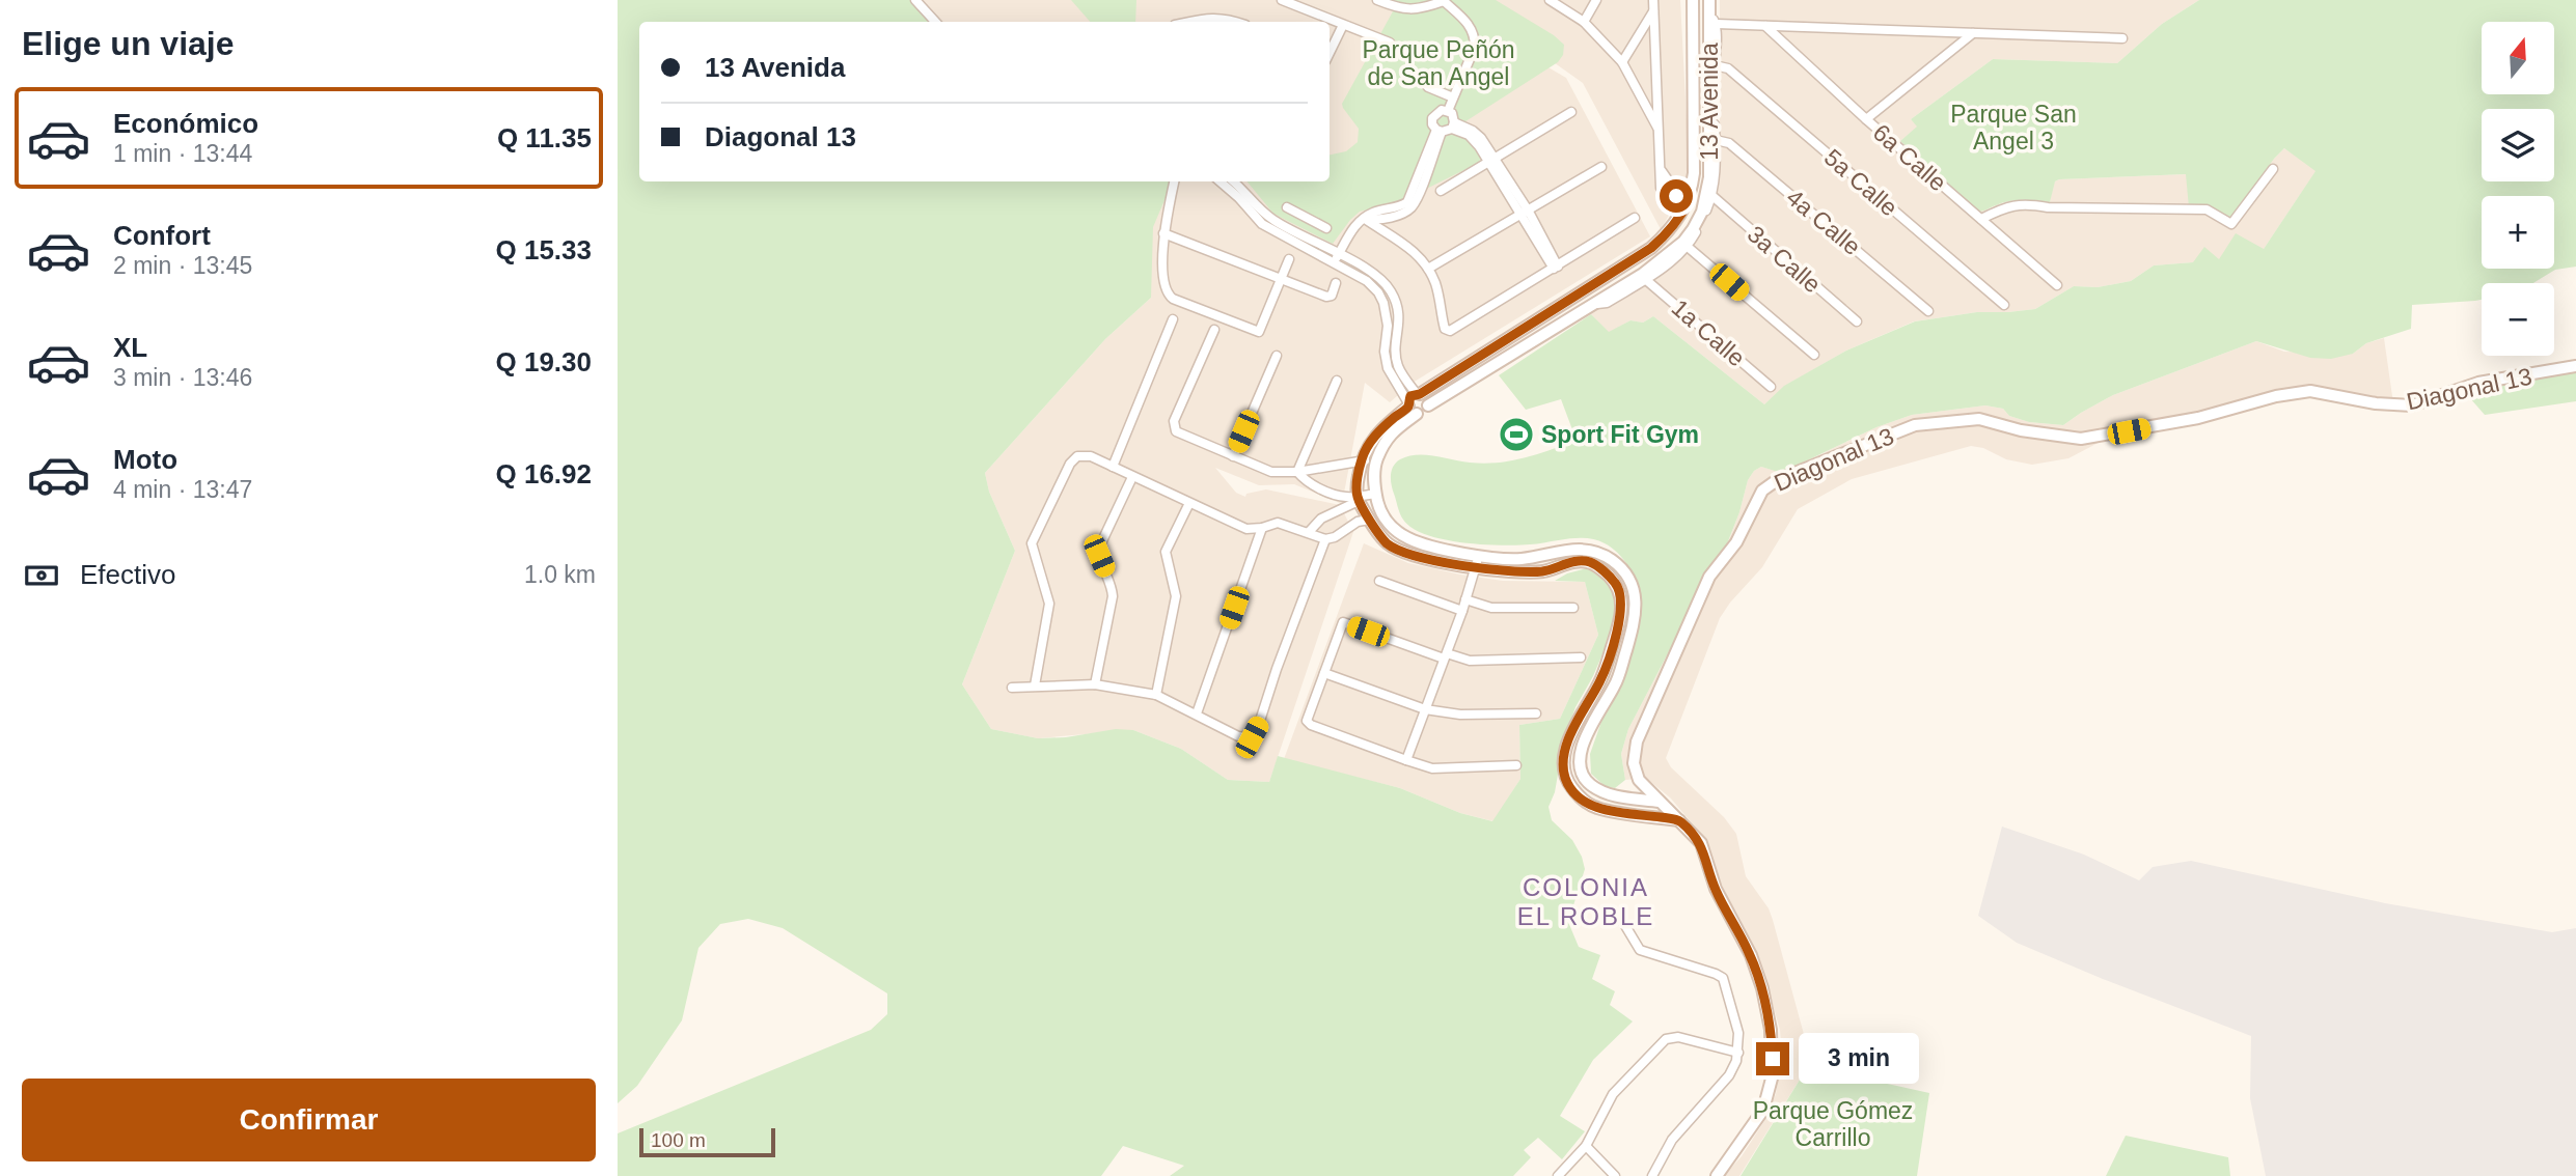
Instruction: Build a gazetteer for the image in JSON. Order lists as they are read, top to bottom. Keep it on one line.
{"streets":{"street":["13 Avenida","6a Calle","5a Calle","4a Calle","3a Calle","1a Calle","Diagonal 13"]},"crossings":[["13 Avenida","5a Calle"],["13 Avenida","Diagonal 13"]],"districts":["COLONIA EL ROBLE"],"parks":["Parque Peñón de San Angel","Parque San Angel 3","Parque Gómez Carrillo"],"places":{"sports":["Sport Fit Gym"]},"scale_bar":"100 m","north":"top","page":{"heading":"Elige un viaje","map_buttons":["+","−"],"banner":["13 Avenida","Diagonal 13"],"list":[{"name":"Económico","note":"1 min · 13:44","value":"Q 11.35"},{"name":"Confort","note":"2 min · 13:45","value":"Q 15.33"},{"name":"XL","note":"3 min · 13:46","value":"Q 19.30"},{"name":"Moto","note":"4 min · 13:47","value":"Q 16.92"}],"pay":["Efectivo","1.0 km"],"bubble":"3 min","buttons":"Confirmar","scale":"100 m"}}
